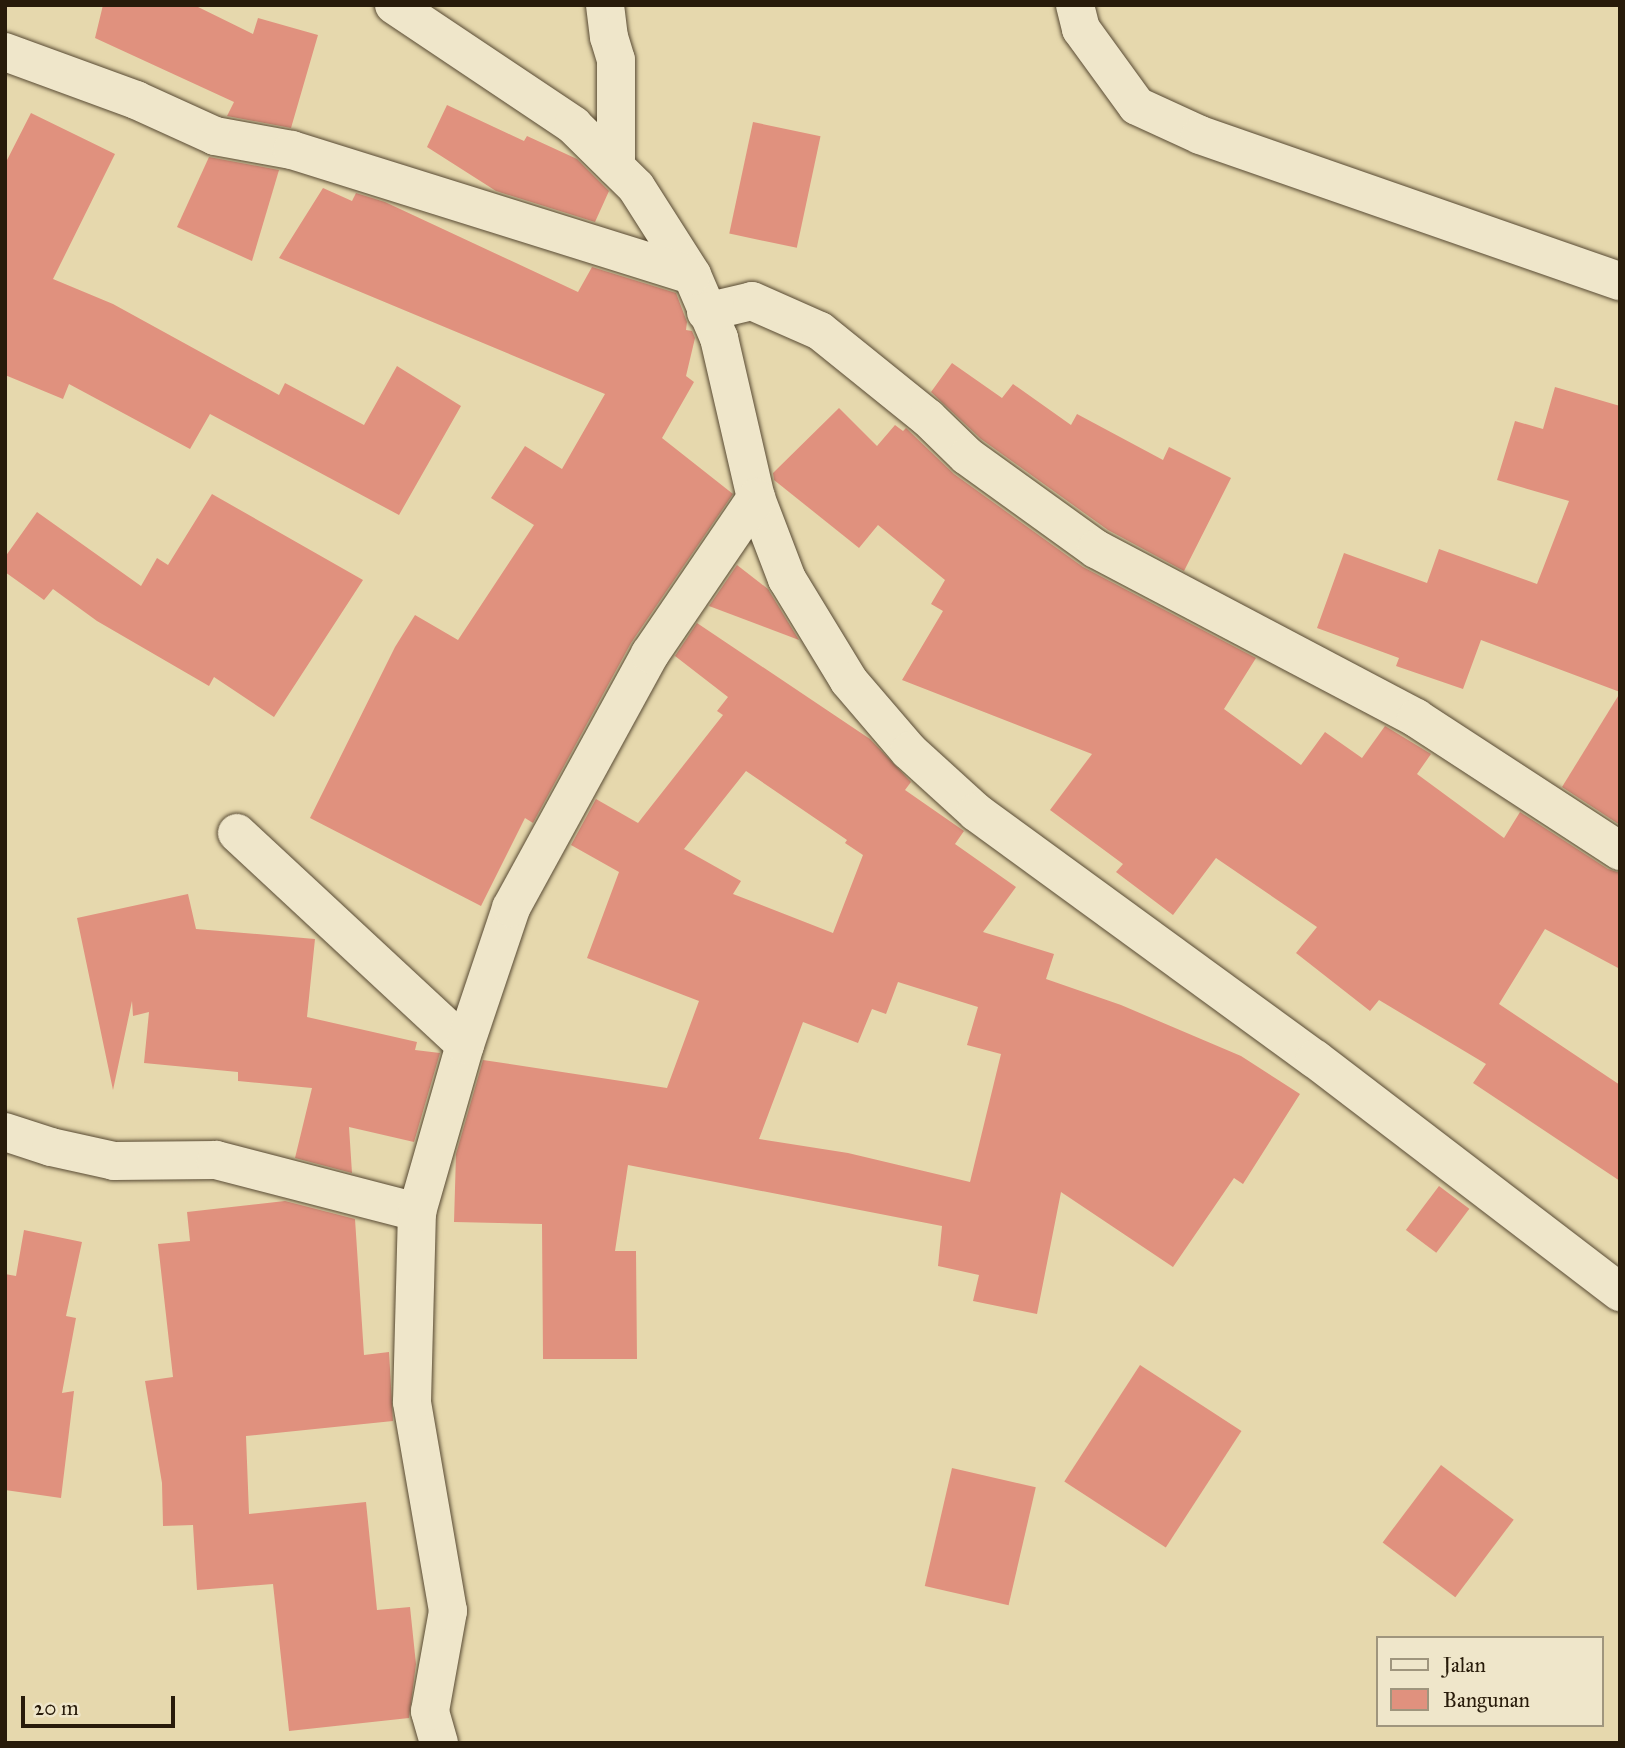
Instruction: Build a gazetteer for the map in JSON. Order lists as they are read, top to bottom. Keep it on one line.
{"legend":["Jalan","Bangunan"],"scale_bar":"20 m"}
